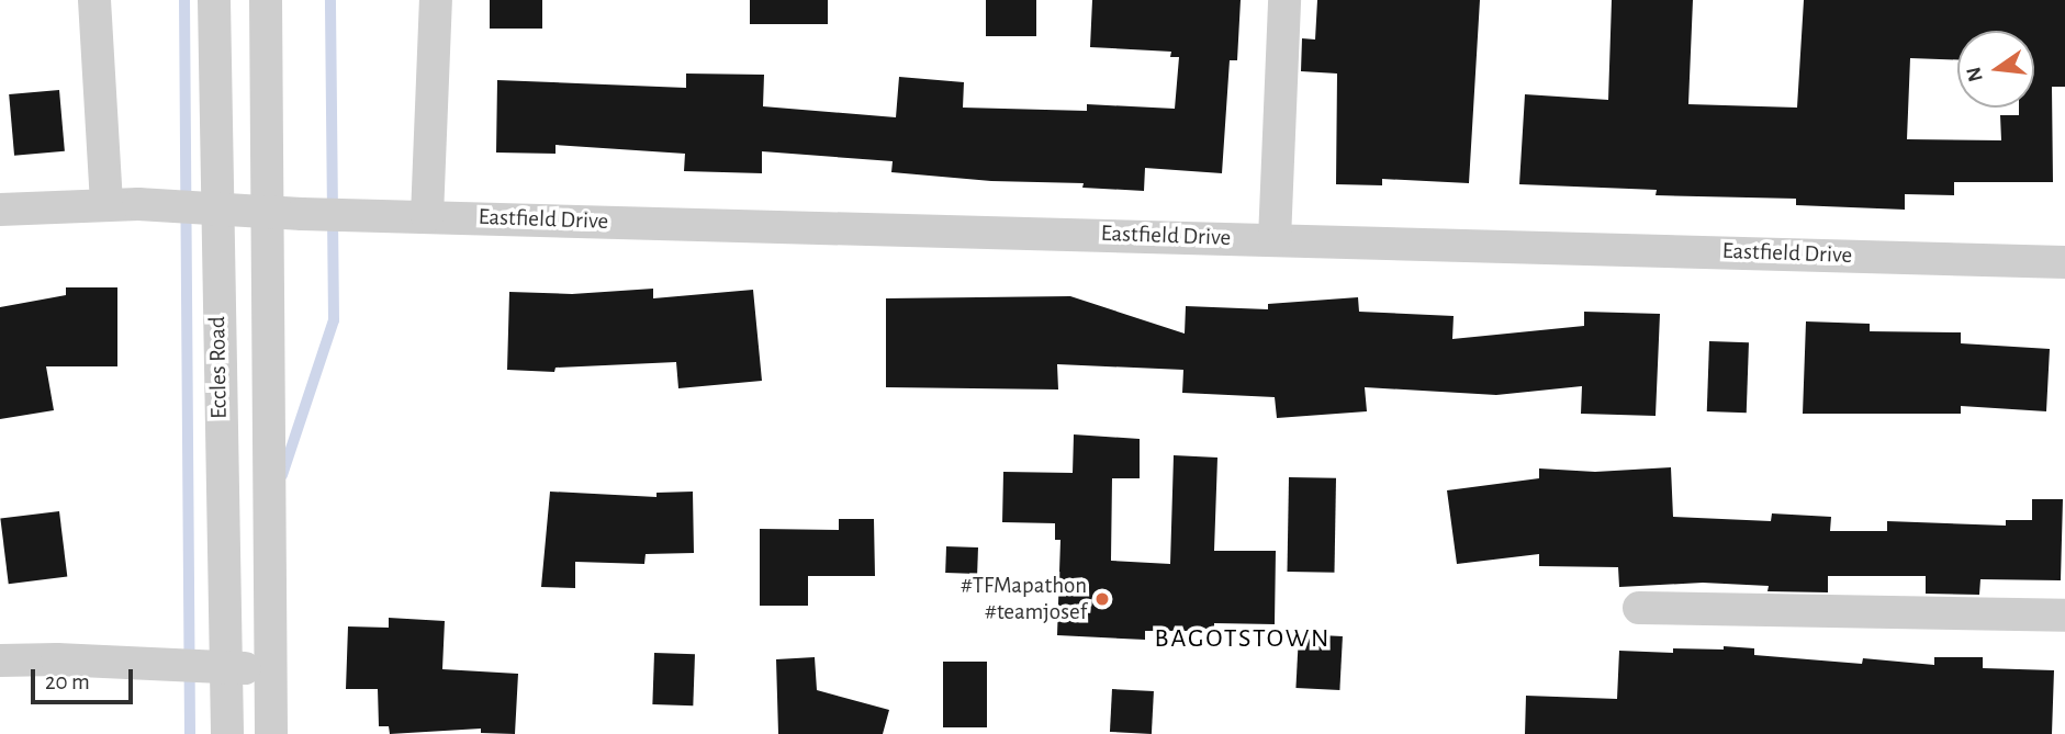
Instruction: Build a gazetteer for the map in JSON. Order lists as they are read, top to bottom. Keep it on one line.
{"streets":{"street":["Eastfield Drive","Eccles Road"]},"crossings":[["Eastfield Drive","Eccles Road"]],"districts":["BAGOTSTOWN"],"places":["#TFMapathon #teamjosef"],"scale_bar":"20 m","north":"left"}
